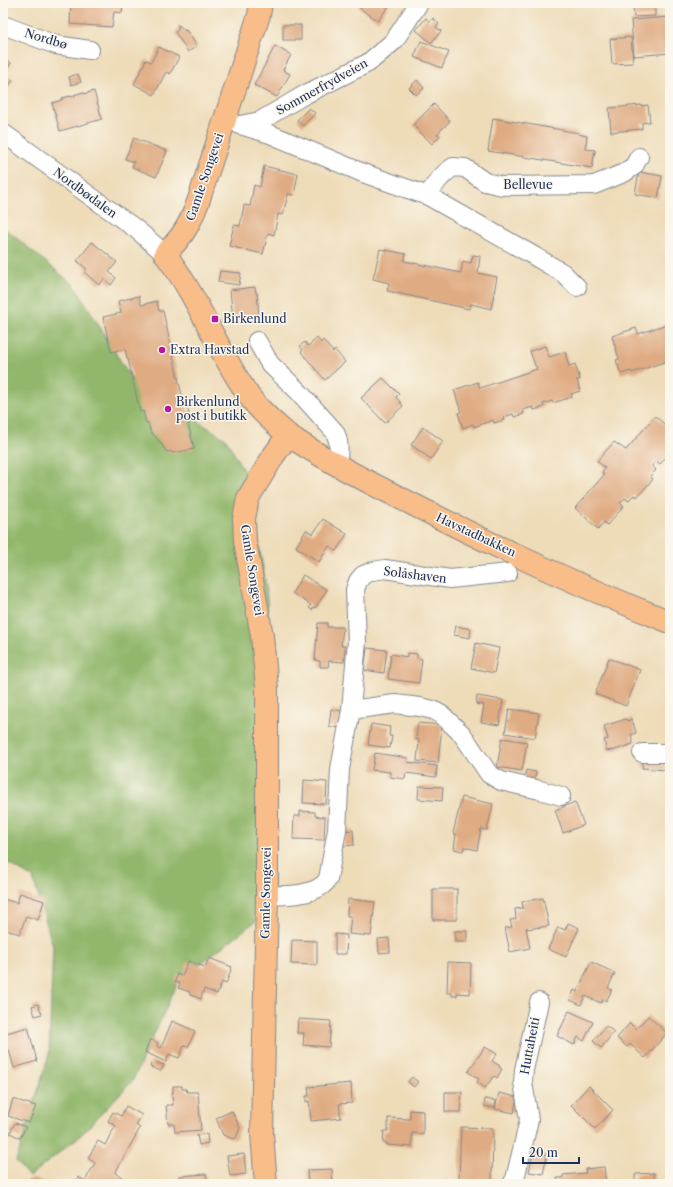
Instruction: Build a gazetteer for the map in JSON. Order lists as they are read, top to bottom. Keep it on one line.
{"streets":{"main road":["Gamle Songevei","Havstadbakken"],"street":["Nordbø","Sommerfrydveien","Bellevue","Nordbødalen","Solåshaven","Huttaheiti"]},"crossings":[["Sommerfrydveien","Gamle Songevei"],["Gamle Songevei","Nordbødalen"],["Gamle Songevei","Havstadbakken"],["Gamle Songevei","Solåshaven"]],"places":{"transit":["Birkenlund"],"other":["Extra Havstad","Birkenlund post i butikk"]},"scale_bar":"20 m"}
